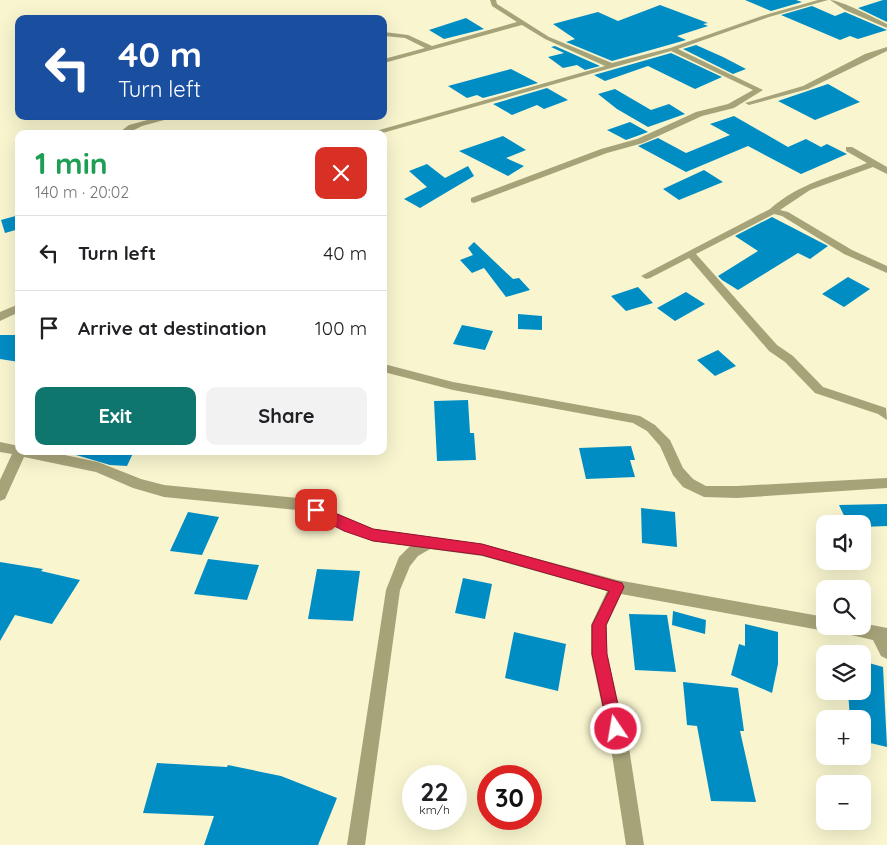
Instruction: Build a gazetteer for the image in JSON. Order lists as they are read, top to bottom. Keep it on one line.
{"page":{"turn":["40 m","Turn left"],"heading":["1 min","140 m · 20:02"],"list":[{"name":"Turn left","value":"40 m"},{"name":"Arrive at destination","value":"100 m"}],"buttons":["Exit","Share"],"map_buttons":["+","−"],"speed":"22 km/h","limit":"30"}}
